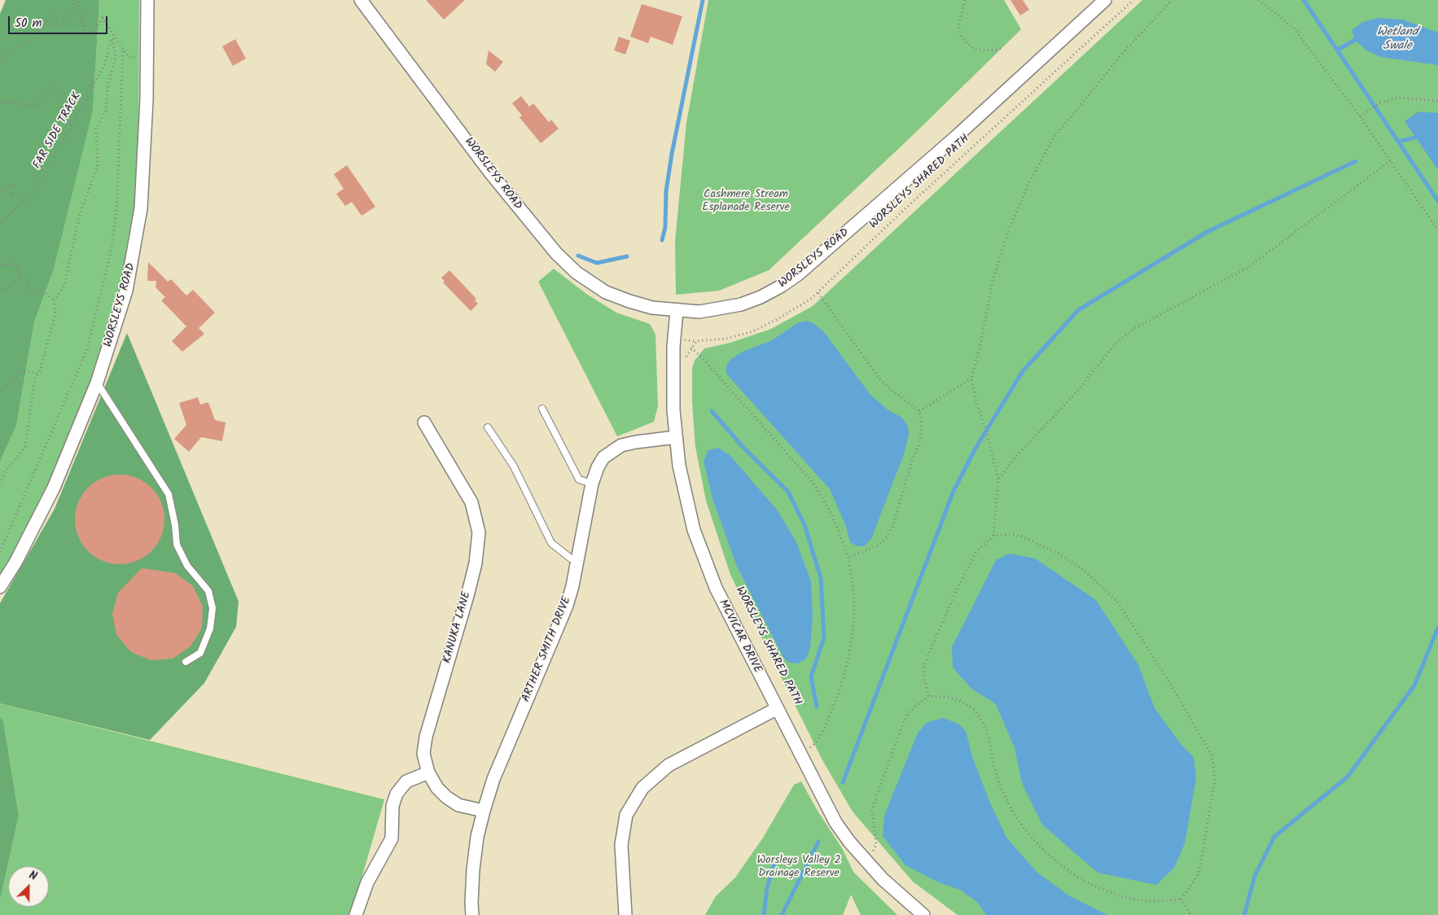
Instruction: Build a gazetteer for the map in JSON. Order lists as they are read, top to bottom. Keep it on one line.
{"streets":{"street":["WORSLEYS ROAD","KANUKA LANE","MCVICAR DRIVE","ARTHER SMITH DRIVE"],"path":["FAR SIDE TRACK","WORSLEYS SHARED PATH"]},"crossings":[["WORSLEYS ROAD","MCVICAR DRIVE"],["KANUKA LANE","ARTHER SMITH DRIVE"],["MCVICAR DRIVE","ARTHER SMITH DRIVE"]],"water":["Wetland Swale"],"parks":["Cashmere Stream Esplanade Reserve","Worsleys Valley 2 Drainage Reserve"],"scale_bar":"50 m","north":"top right"}
